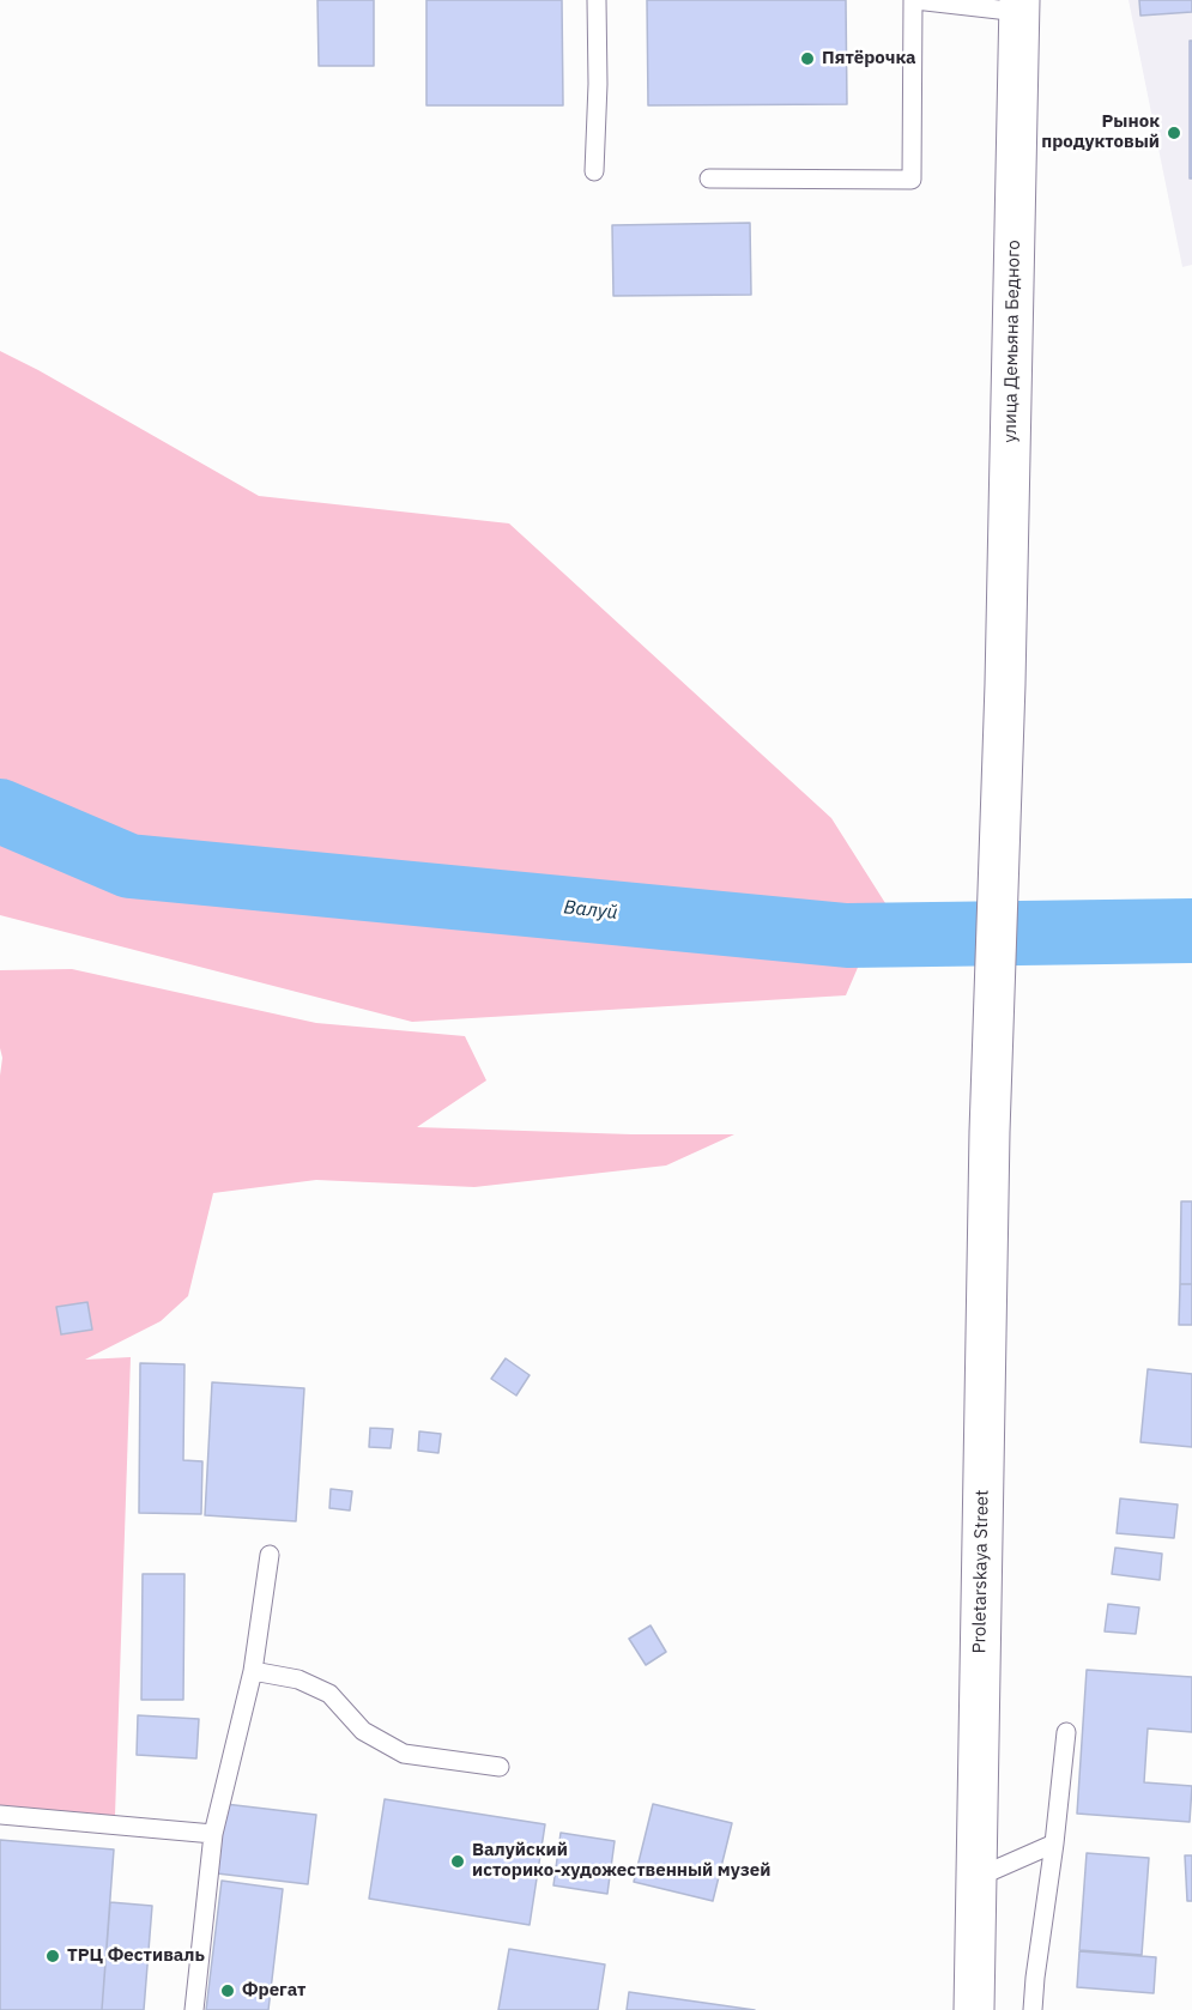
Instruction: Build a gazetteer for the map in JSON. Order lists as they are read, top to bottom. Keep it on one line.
{"streets":{"main road":["улица Демьяна Бедного","Proletarskaya Street"]},"crossings":[["улица Демьяна Бедного","Proletarskaya Street"]],"water":["Валуй"],"places":["Пятёрочка","Рынок продуктовый","Валуйский историко-художественный музей","ТРЦ Фестиваль","Фрегат"]}
